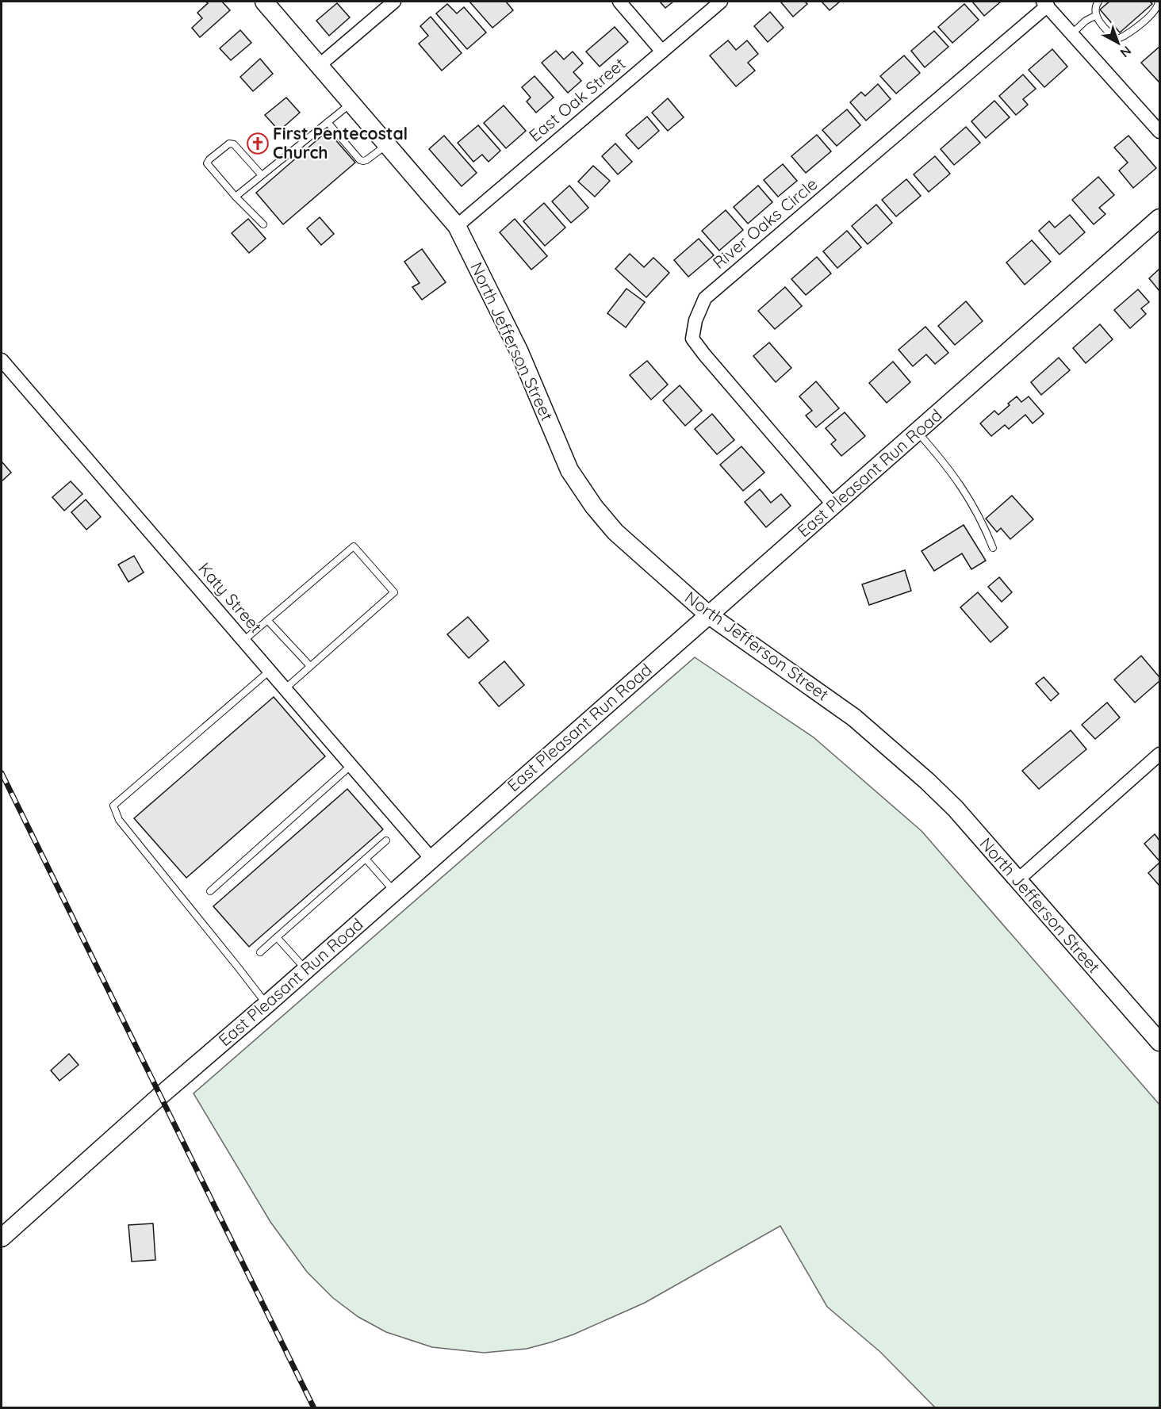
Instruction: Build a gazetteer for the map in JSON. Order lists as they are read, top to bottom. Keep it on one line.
{"streets":{"main road":["North Jefferson Street","East Pleasant Run Road"],"street":["East Oak Street","River Oaks Circle","Katy Street"]},"crossings":[["East Oak Street","North Jefferson Street"],["River Oaks Circle","East Pleasant Run Road"],["North Jefferson Street","East Pleasant Run Road"],["East Pleasant Run Road","Katy Street"]],"places":{"church":["First Pentecostal Church"]},"north":"bottom right"}
